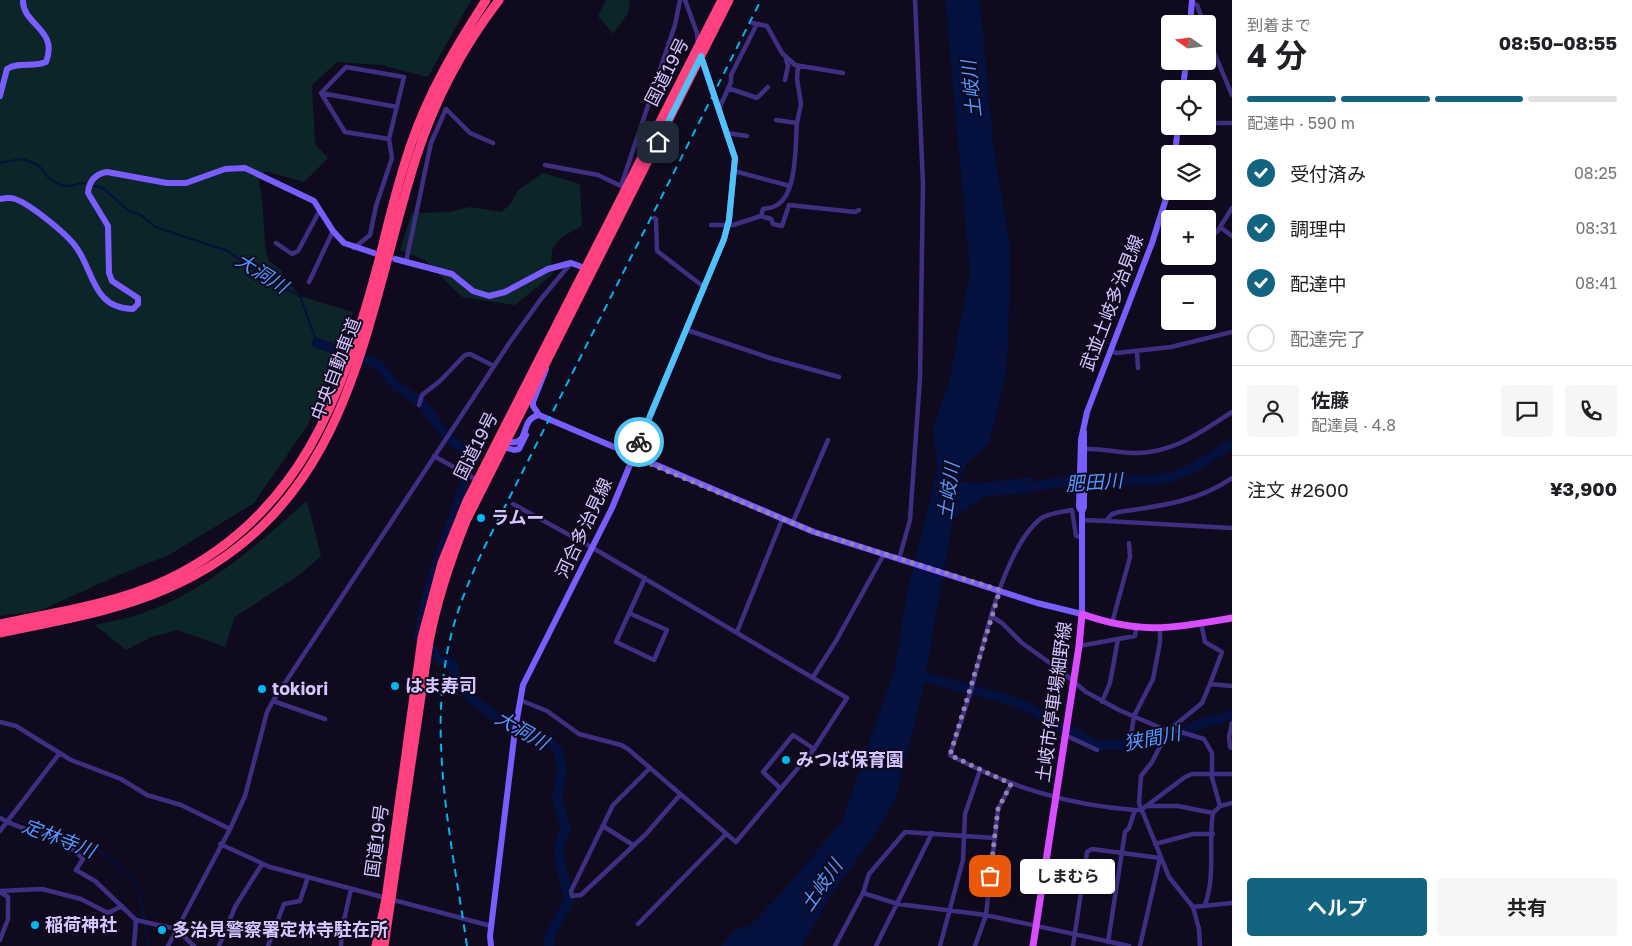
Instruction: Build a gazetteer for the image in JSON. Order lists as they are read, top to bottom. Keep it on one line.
{"streets":{"highway":["国道19号","中央自動車道"],"main road":["土岐市停車場細野線"],"street":["武並土岐多治見線","河合多治見線"]},"crossings":[["国道19号","河合多治見線"],["武並土岐多治見線","土岐市停車場細野線"]],"water":["土岐川","大洞川","肥田川","狭間川","定林寺川"],"places":["ラムー","はま寿司","tokiori","みつば保育園","しまむら","稲荷神社","多治見警察署定林寺駐在所"],"north":"left","page":{"heading":["4 分","到着まで","08:50–08:55"],"panel":["佐藤","配達員 · 4.8","注文 #2600","¥3,900"],"map_buttons":["+","−"],"bar":"配達中 · 590 m","list":[["受付済み","08:25"],["調理中","08:31"],["配達中","08:41"],"配達完了"],"bubble":"しまむら","buttons":["ヘルプ","共有"]}}
